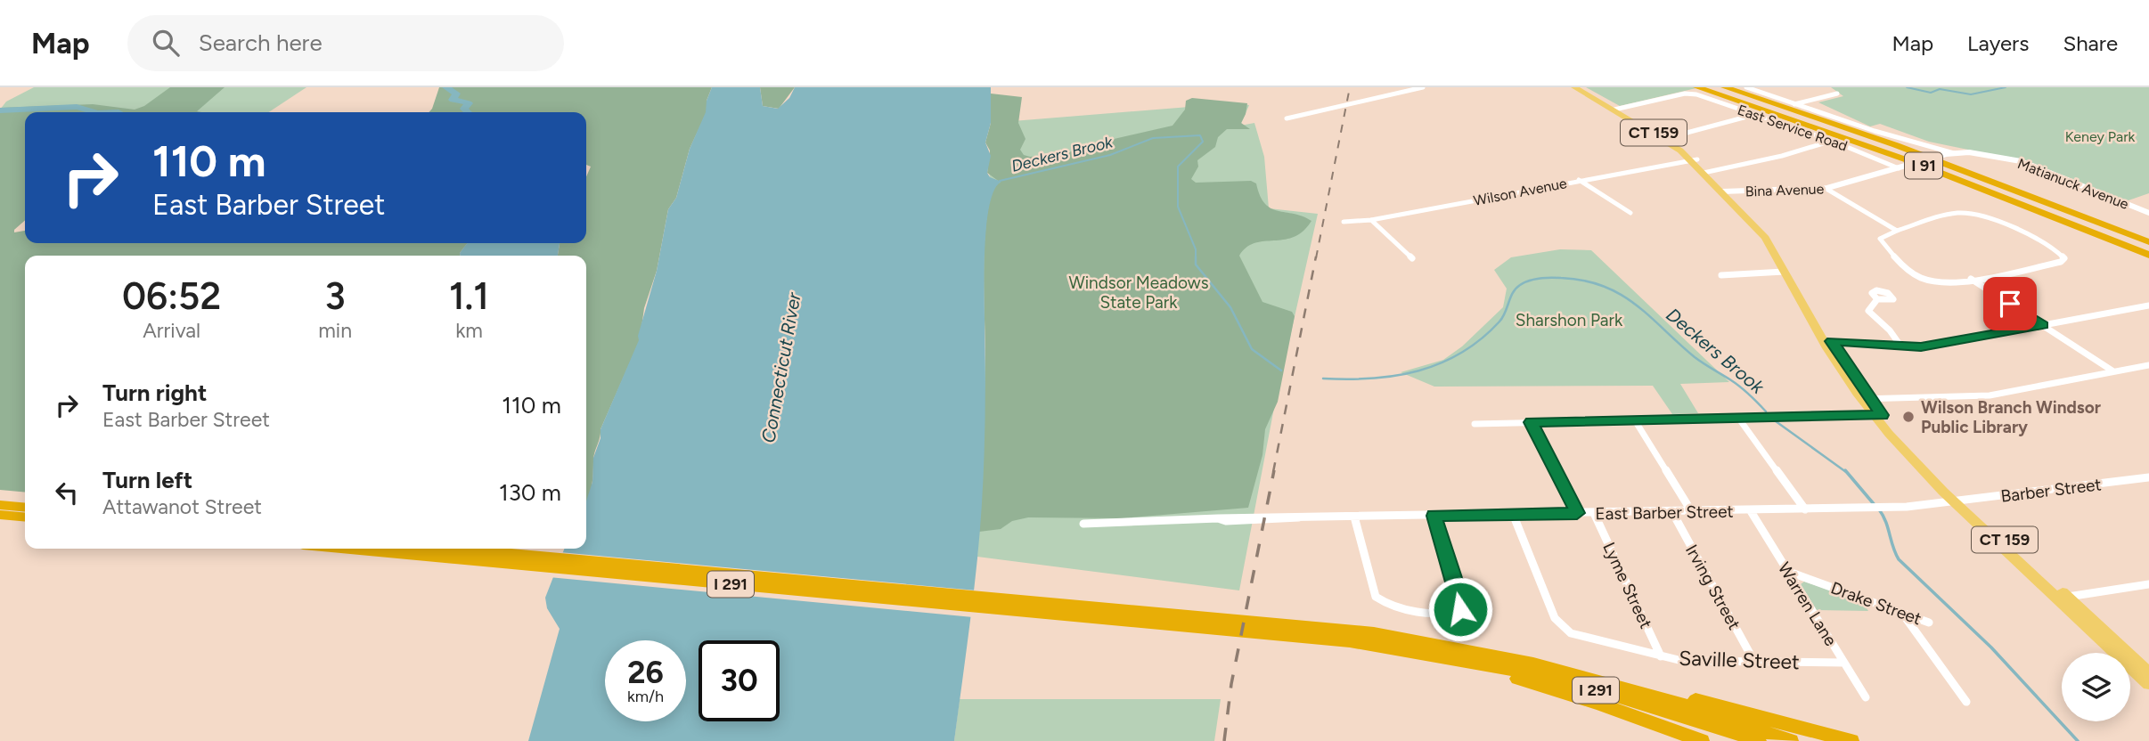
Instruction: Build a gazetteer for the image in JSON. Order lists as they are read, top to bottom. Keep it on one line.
{"streets":{"highway":["I 91","I 291"],"main road":["CT 159"],"street":["East Service Road","Matianuck Avenue","Bina Avenue","Wilson Avenue","Barber Street","East Barber Street","Lyme Street","Irving Street","Drake Street","Warren Lane","Saville Street"]},"crossings":[["East Service Road","CT 159"],["East Service Road","Bina Avenue"],["CT 159","Bina Avenue"],["CT 159","Wilson Avenue"],["CT 159","Barber Street"],["CT 159","East Barber Street"],["Matianuck Avenue","Bina Avenue"],["Barber Street","East Barber Street"],["East Barber Street","Lyme Street"],["East Barber Street","Irving Street"],["East Barber Street","Warren Lane"],["East Barber Street","Saville Street"],["Lyme Street","Saville Street"],["Irving Street","Saville Street"],["Drake Street","Warren Lane"],["Warren Lane","Saville Street"]],"water":["Deckers Brook","Connecticut River"],"parks":["Keney Park","Windsor Meadows State Park","Sharshon Park"],"places":["Wilson Branch Windsor Public Library"],"page":{"header":"Map","search":"Search here","nav":["Map","Layers","Share"],"turn":["110 m","East Barber Street"],"eta":["06:52","Arrival","3","min","1.1","km"],"list":[{"name":"Turn right","note":"East Barber Street","value":"110 m"},{"name":"Turn left","note":"Attawanot Street","value":"130 m"}],"speed":"26 km/h","limit":"30"}}
